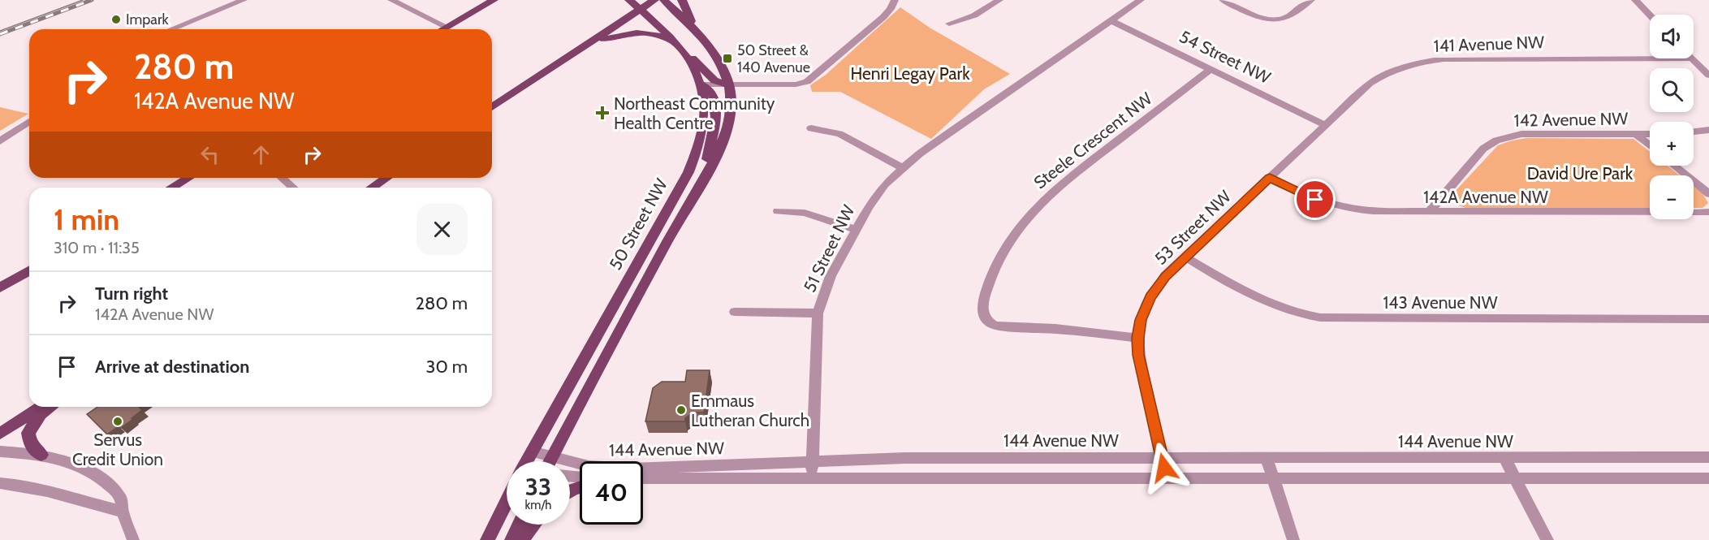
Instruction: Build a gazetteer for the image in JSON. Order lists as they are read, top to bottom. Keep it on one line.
{"streets":{"main road":["50 Street NW"],"street":["141 Avenue NW","54 Street NW","142 Avenue NW","Steele Crescent NW","142A Avenue NW","53 Street NW","51 Street NW","143 Avenue NW","144 Avenue NW"]},"crossings":[["141 Avenue NW","54 Street NW"],["141 Avenue NW","142A Avenue NW"],["141 Avenue NW","53 Street NW"],["54 Street NW","Steele Crescent NW"],["54 Street NW","51 Street NW"],["142 Avenue NW","142A Avenue NW"],["Steele Crescent NW","53 Street NW"],["142A Avenue NW","53 Street NW"],["50 Street NW","144 Avenue NW"],["53 Street NW","143 Avenue NW"],["53 Street NW","144 Avenue NW"],["51 Street NW","144 Avenue NW"]],"parks":["Henri Legay Park","David Ure Park"],"places":{"other":["Impark","Emmaus Lutheran Church","Servus Credit Union"],"transit":["50 Street & 140 Avenue"],"health":["Northeast Community Health Centre"]},"page":{"map_buttons":["+","−"],"turn":["280 m","142A Avenue NW"],"heading":["1 min","310 m · 11:35"],"list":[{"name":"Turn right","note":"142A Avenue NW","value":"280 m"},{"name":"Arrive at destination","value":"30 m"}],"speed":"33 km/h","limit":"40"}}
